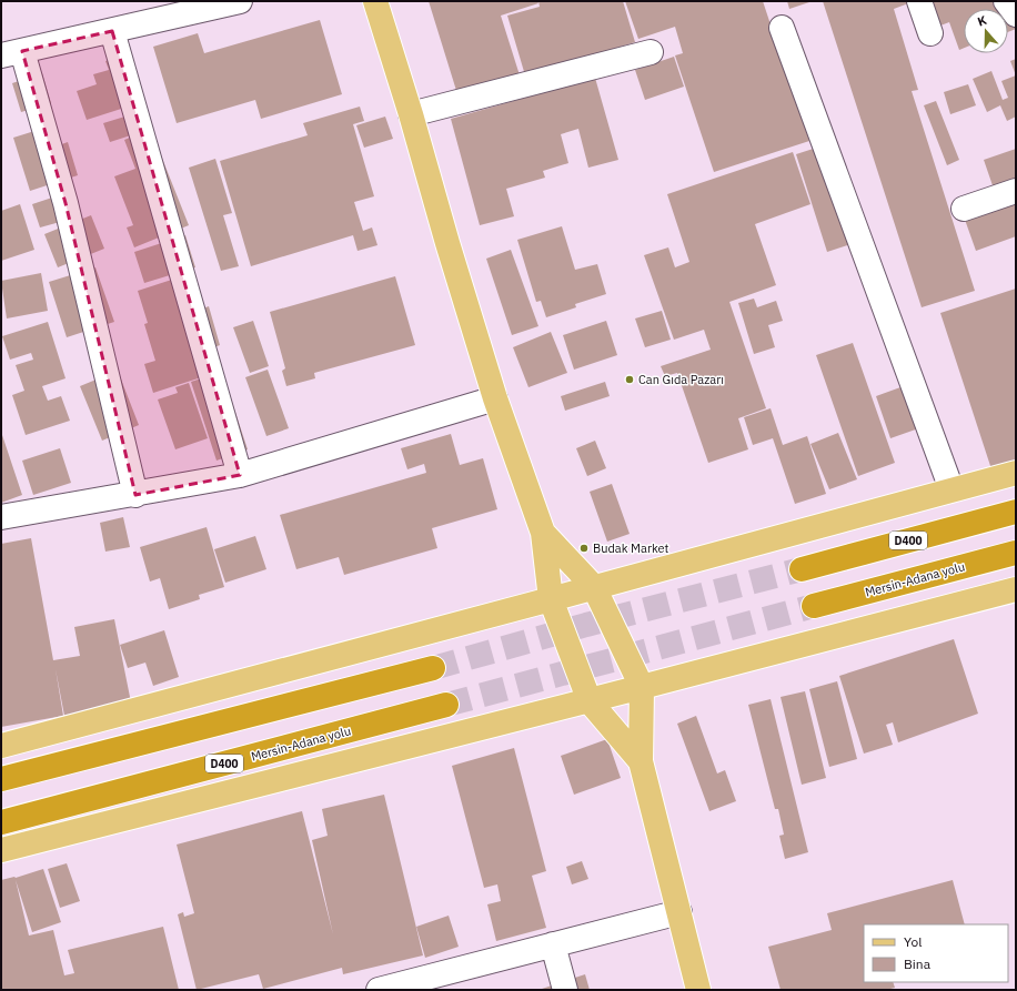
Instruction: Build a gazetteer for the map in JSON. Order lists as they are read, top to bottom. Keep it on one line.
{"streets":{"highway":["D400","Mersin-Adana yolu"]},"places":["Can Gıda Pazarı","Budak Market"],"legend":["Yol","Bina"],"north":"top"}
